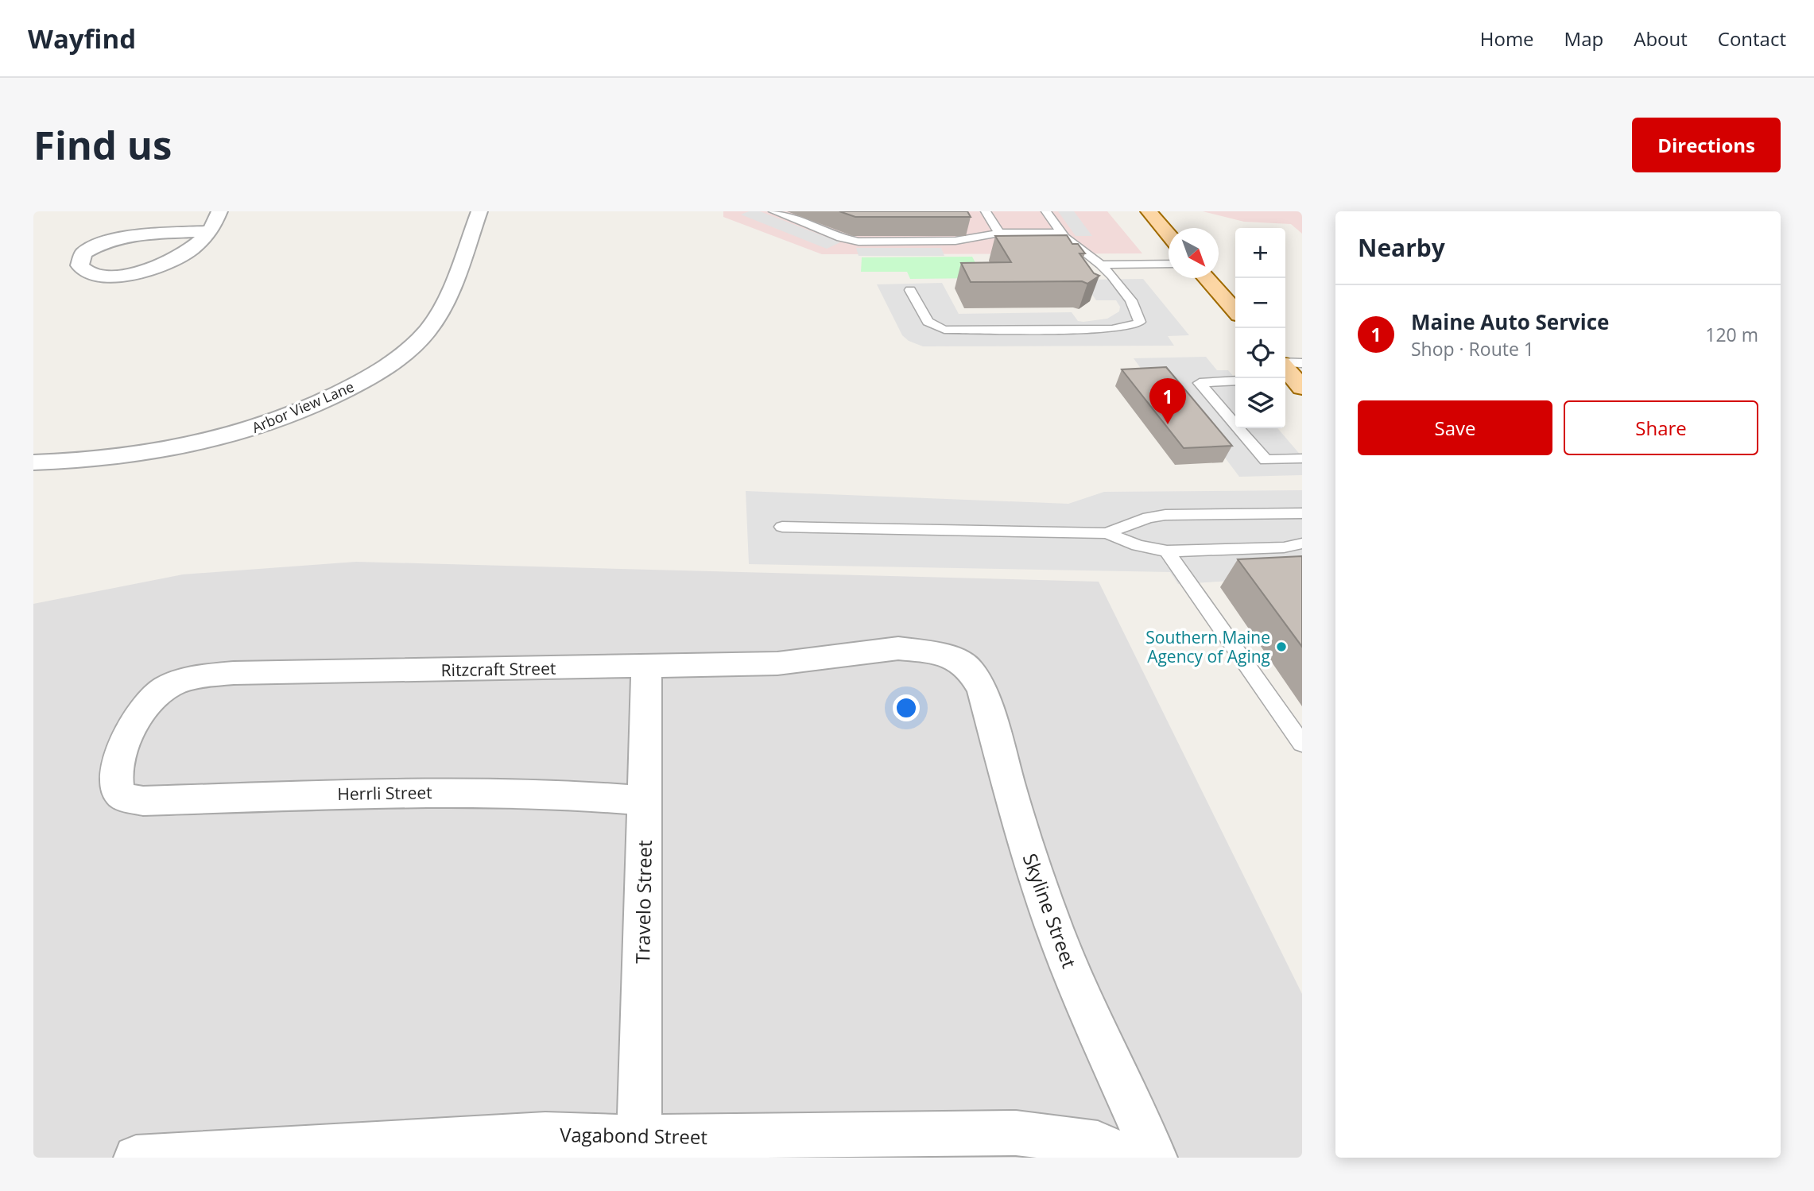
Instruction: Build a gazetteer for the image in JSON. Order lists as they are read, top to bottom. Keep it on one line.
{"streets":{"street":["Arbor View Lane","Ritzcraft Street","Herrli Street","Travelo Street","Skyline Street","Vagabond Street"]},"crossings":[["Ritzcraft Street","Herrli Street"],["Ritzcraft Street","Travelo Street"],["Ritzcraft Street","Skyline Street"],["Herrli Street","Travelo Street"],["Travelo Street","Vagabond Street"]],"places":["Southern Maine Agency of Aging"],"north":"bottom right","page":{"header":"Wayfind","nav":["Home","Map","About","Contact"],"buttons":["Directions",["Save","Share"]],"title":"Find us","heading":"Nearby","map_buttons":["+","−"],"list":[{"mark":"1","name":"Maine Auto Service","note":"Shop · Route 1","value":"120 m"}],"pins":"1"}}
